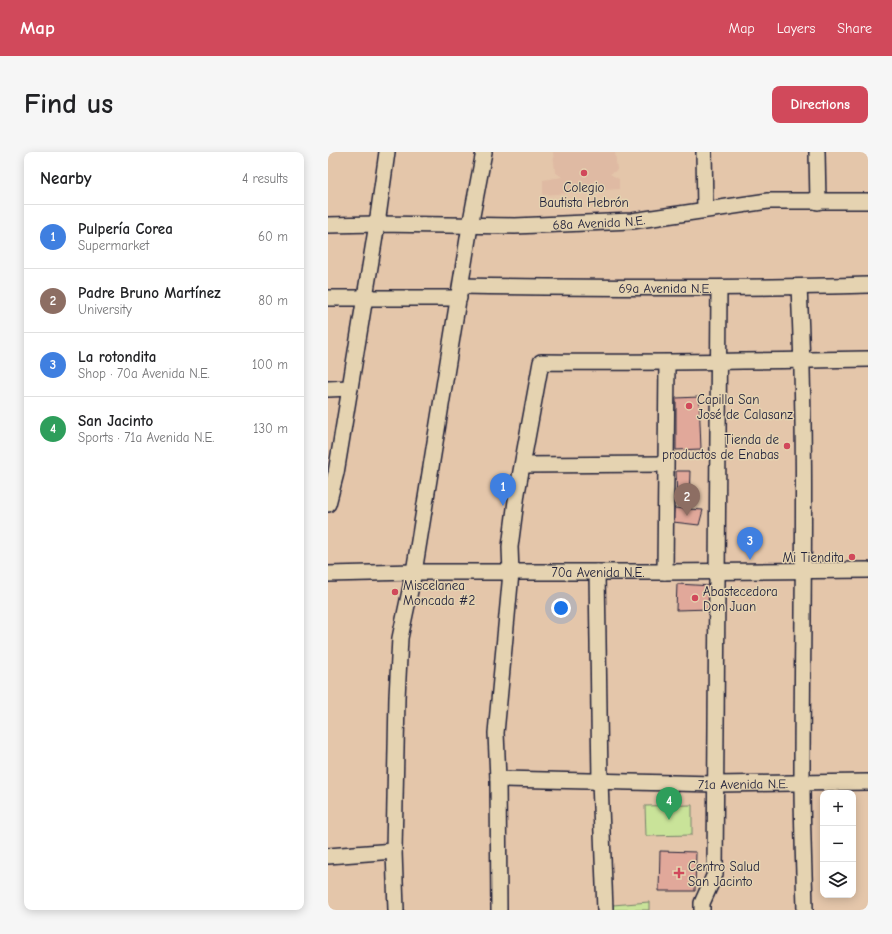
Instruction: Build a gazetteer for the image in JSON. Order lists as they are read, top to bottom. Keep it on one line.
{"streets":{"street":["68a Avenida N.E.","69a Avenida N.E.","70a Avenida N.E.","71a Avenida N.E."]},"places":{"other":["Colegio Bautista Hebrón","Capilla San José de Calasanz","Tienda de productos de Enabas","Mi Tiendita","Miscelanea Moncada #2","Abastecedora Don Juan"],"health":["Centro Salud San Jacinto"]},"page":{"header":"Map","nav":["Map","Layers","Share"],"buttons":"Directions","title":"Find us","heading":["Nearby","4 results"],"list":[{"mark":"1","name":"Pulpería Corea","note":"Supermarket","value":"60 m"},{"mark":"2","name":"Padre Bruno Martínez","note":"University","value":"80 m"},{"mark":"3","name":"La rotondita","note":"Shop · 70a Avenida N.E.","value":"100 m"},{"mark":"4","name":"San Jacinto","note":"Sports · 71a Avenida N.E.","value":"130 m"}],"pins":["1","2","3","4"],"map_buttons":["+","−"]}}
